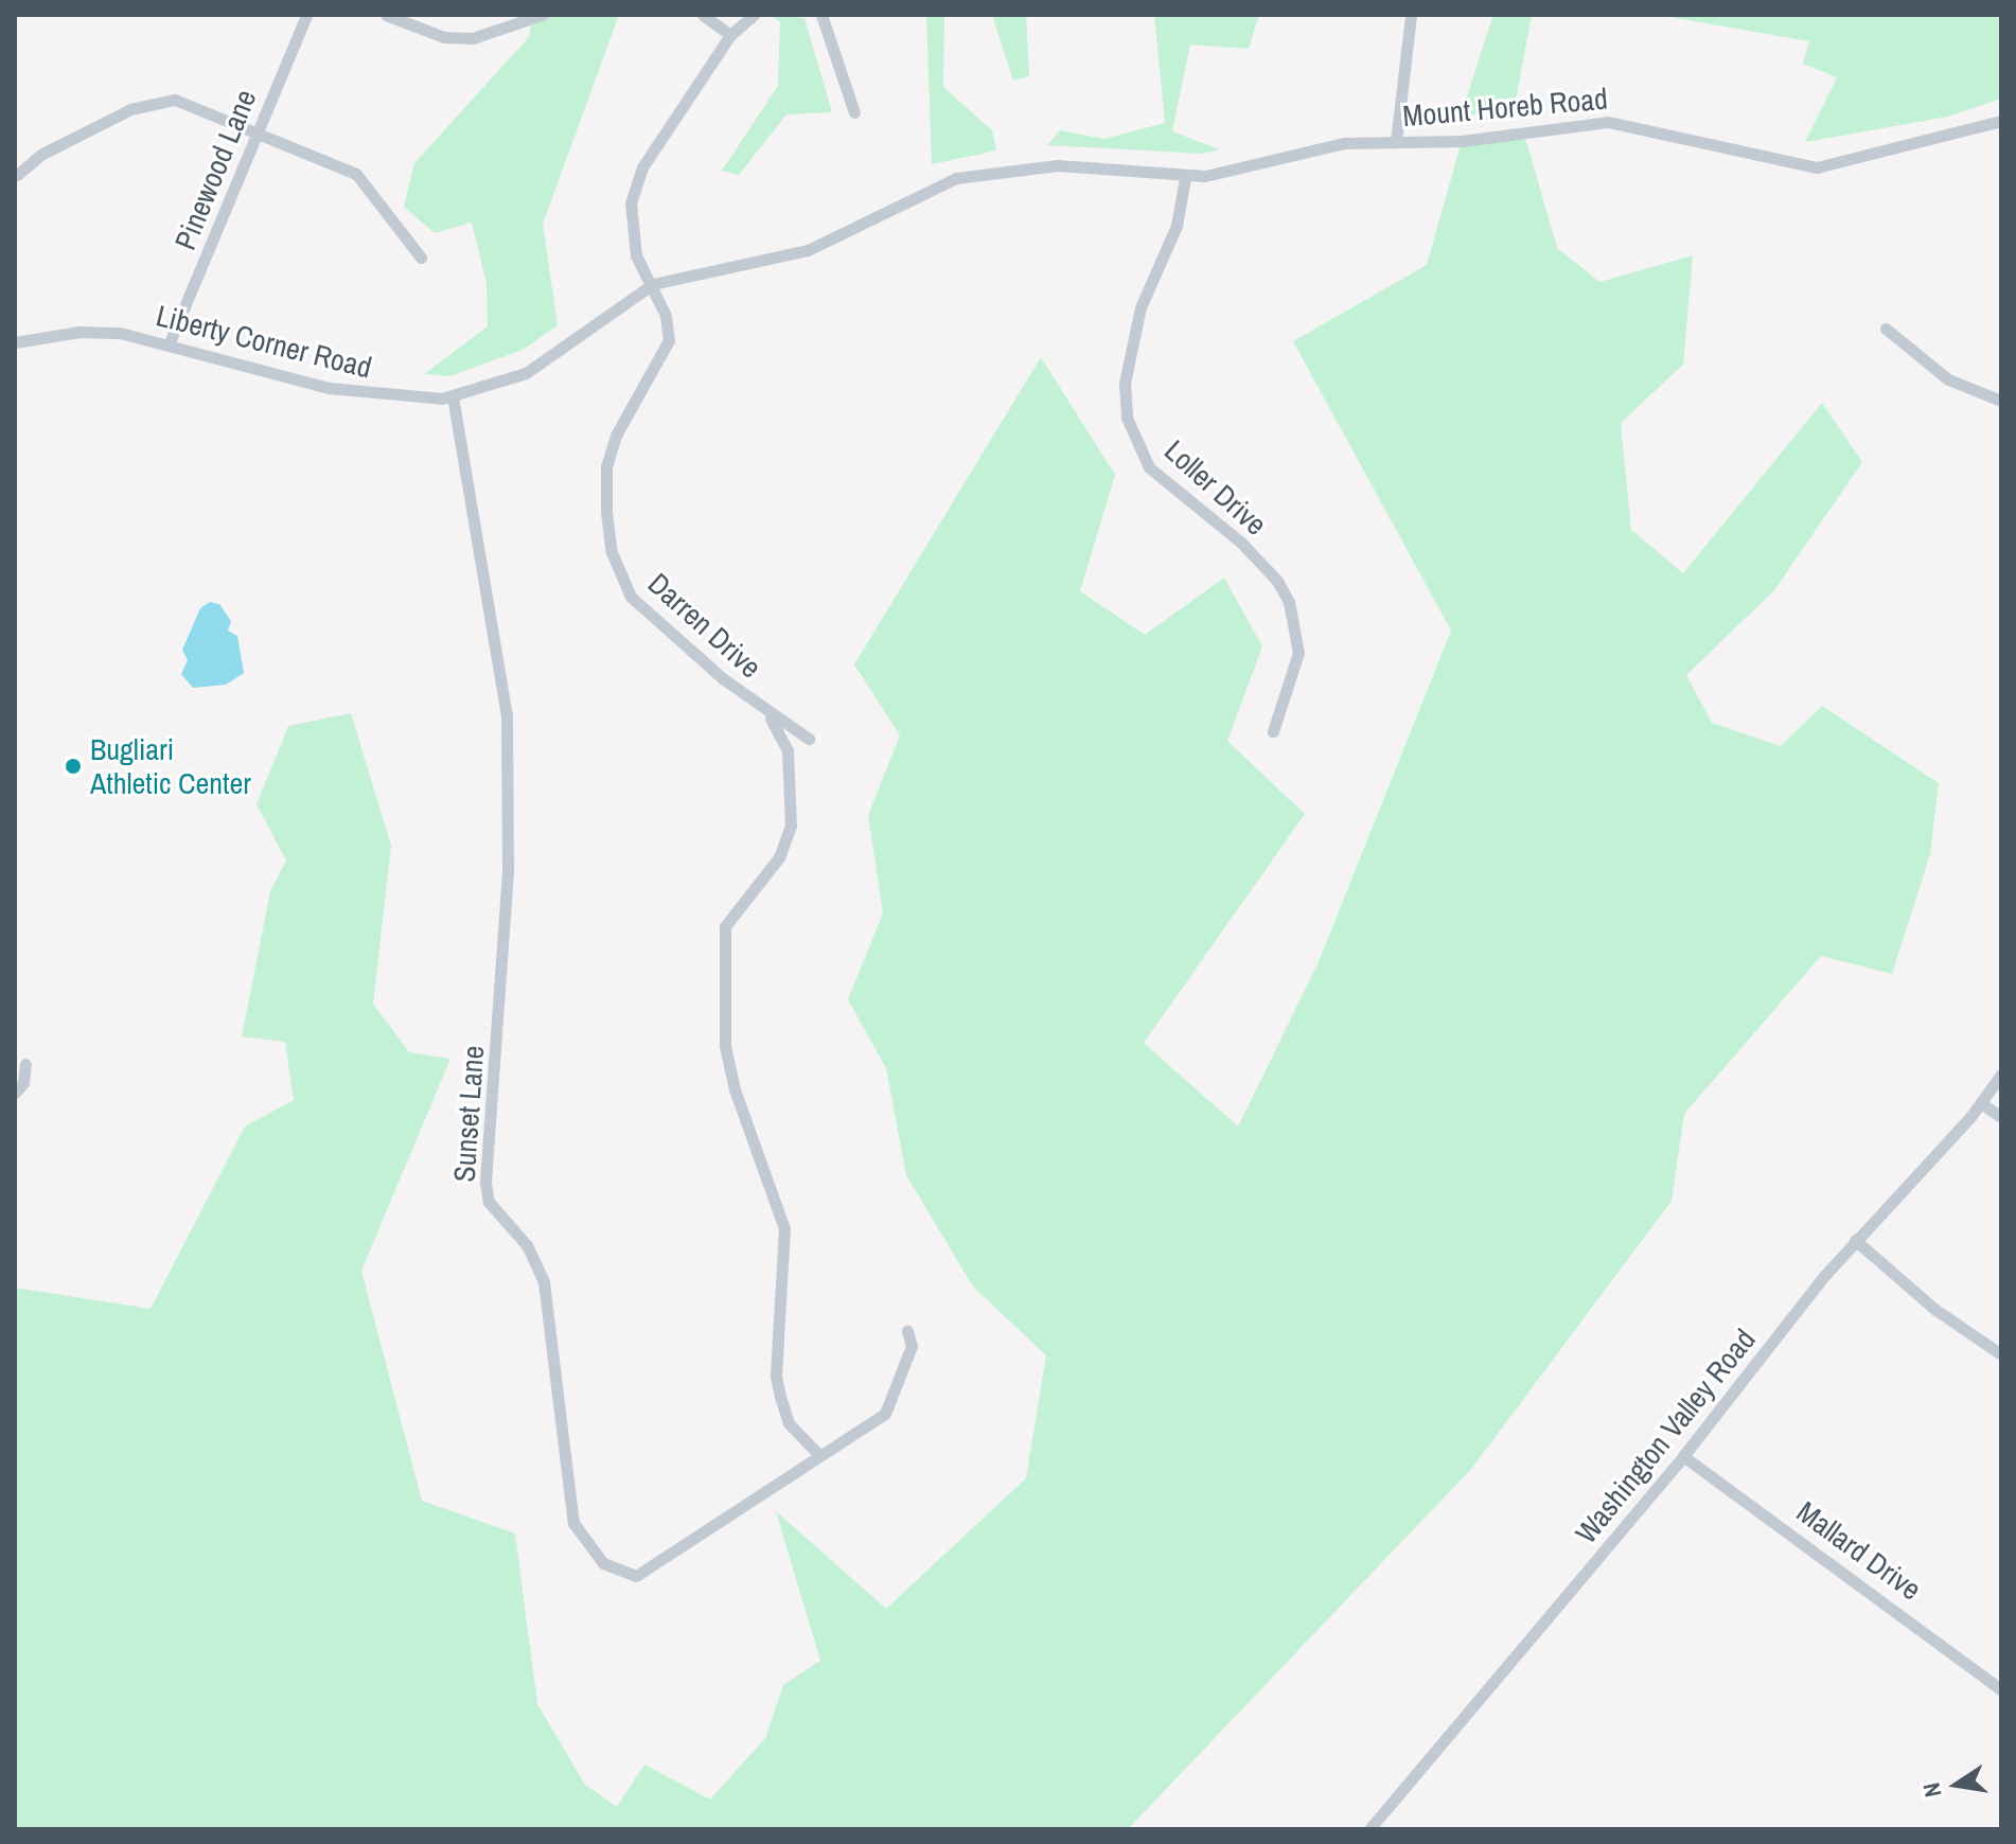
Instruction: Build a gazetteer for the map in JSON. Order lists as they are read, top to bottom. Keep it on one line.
{"streets":{"street":["Mount Horeb Road","Pinewood Lane","Liberty Corner Road","Loller Drive","Darren Drive","Sunset Lane","Washington Valley Road","Mallard Drive"]},"crossings":[["Mount Horeb Road","Liberty Corner Road"],["Pinewood Lane","Liberty Corner Road"],["Liberty Corner Road","Loller Drive"],["Liberty Corner Road","Darren Drive"],["Liberty Corner Road","Sunset Lane"],["Washington Valley Road","Mallard Drive"]],"places":["Bugliari Athletic Center"],"north":"left"}
